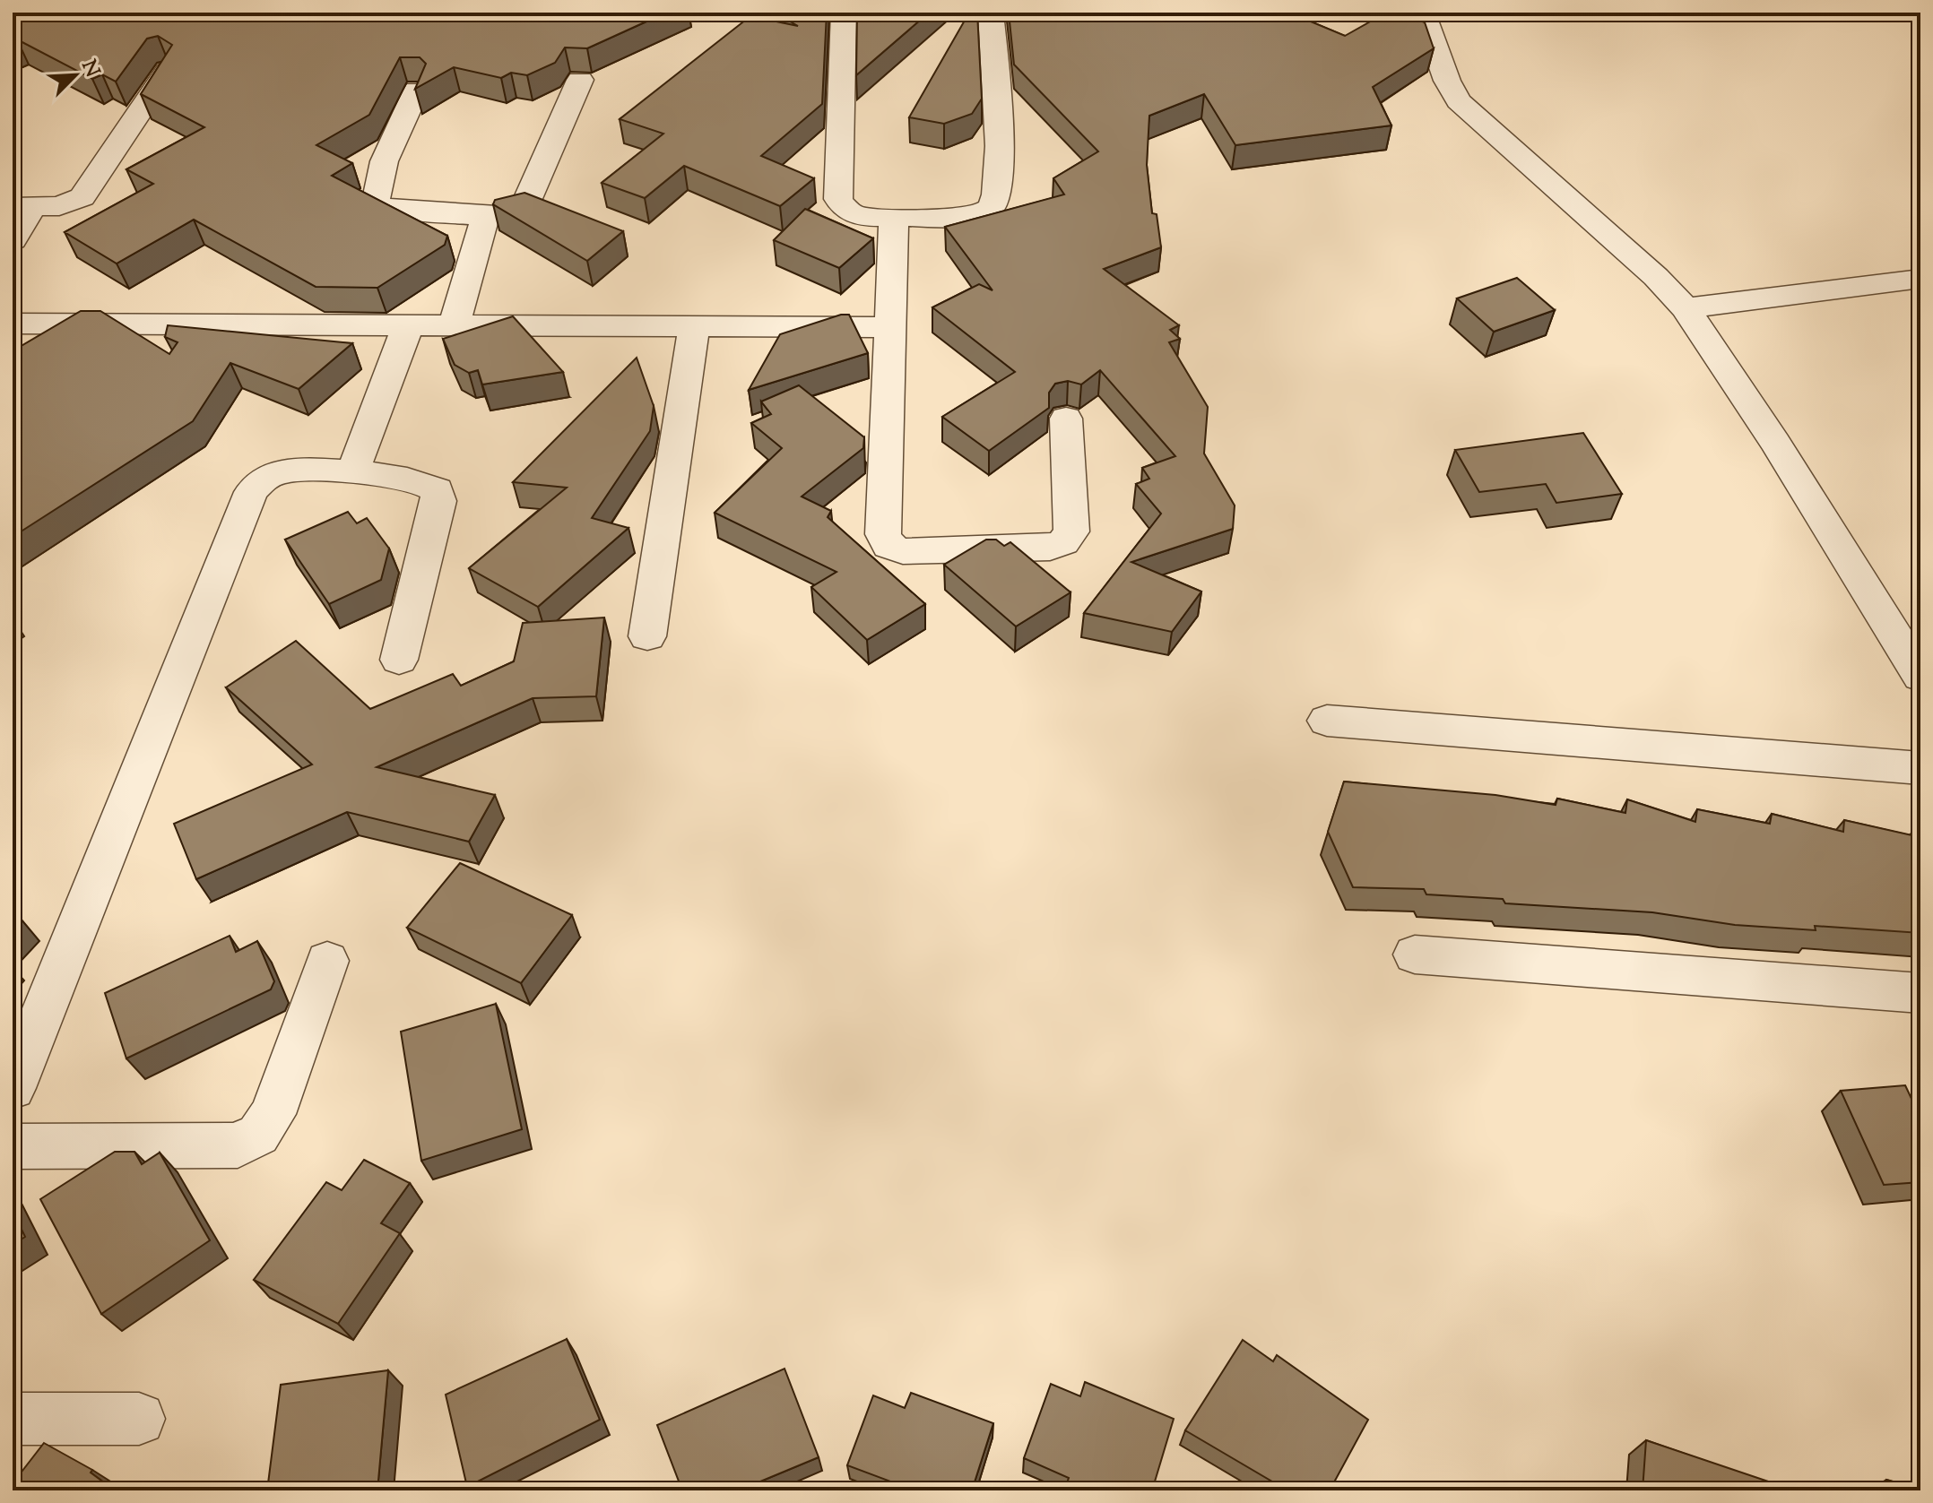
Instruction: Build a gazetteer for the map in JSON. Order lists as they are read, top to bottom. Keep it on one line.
{"north":"top right"}
